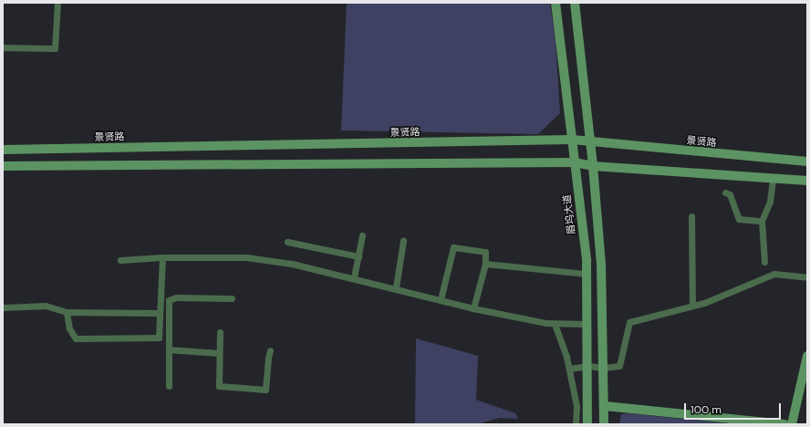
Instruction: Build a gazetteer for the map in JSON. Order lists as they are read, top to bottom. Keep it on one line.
{"streets":{"main road":["景贤路","眉坞大道"]},"crossings":[["景贤路","眉坞大道"]],"scale_bar":"100 m"}
